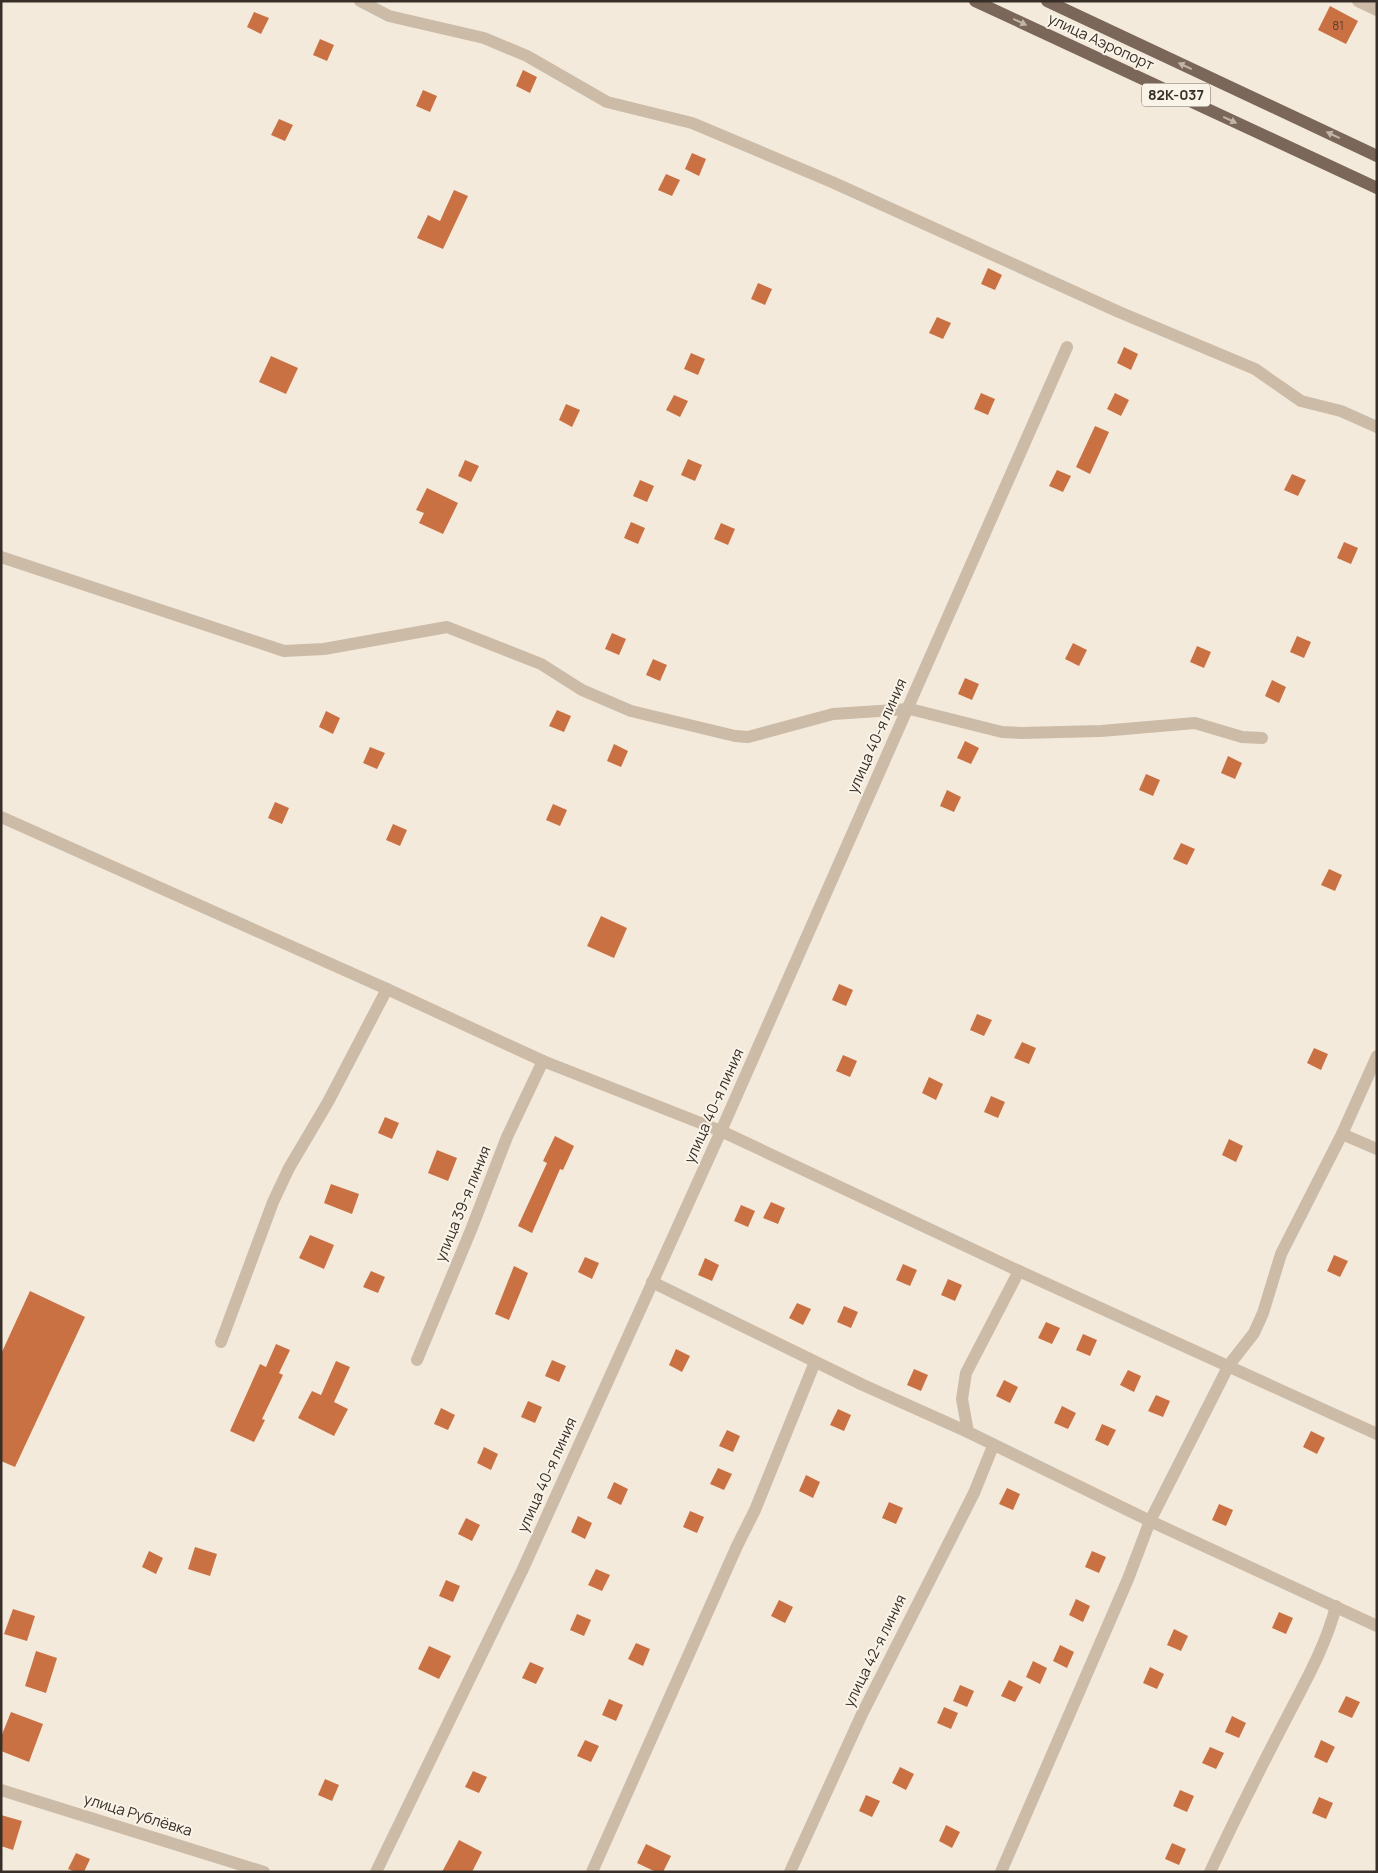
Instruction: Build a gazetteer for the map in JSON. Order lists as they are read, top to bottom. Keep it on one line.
{"streets":{"main road":["улица Аэропорт","82К-037"],"street":["улица 40-я линия","улица 39-я линия","улица 42-я линия","улица Рублёвка"]},"house_numbers":["81"]}
